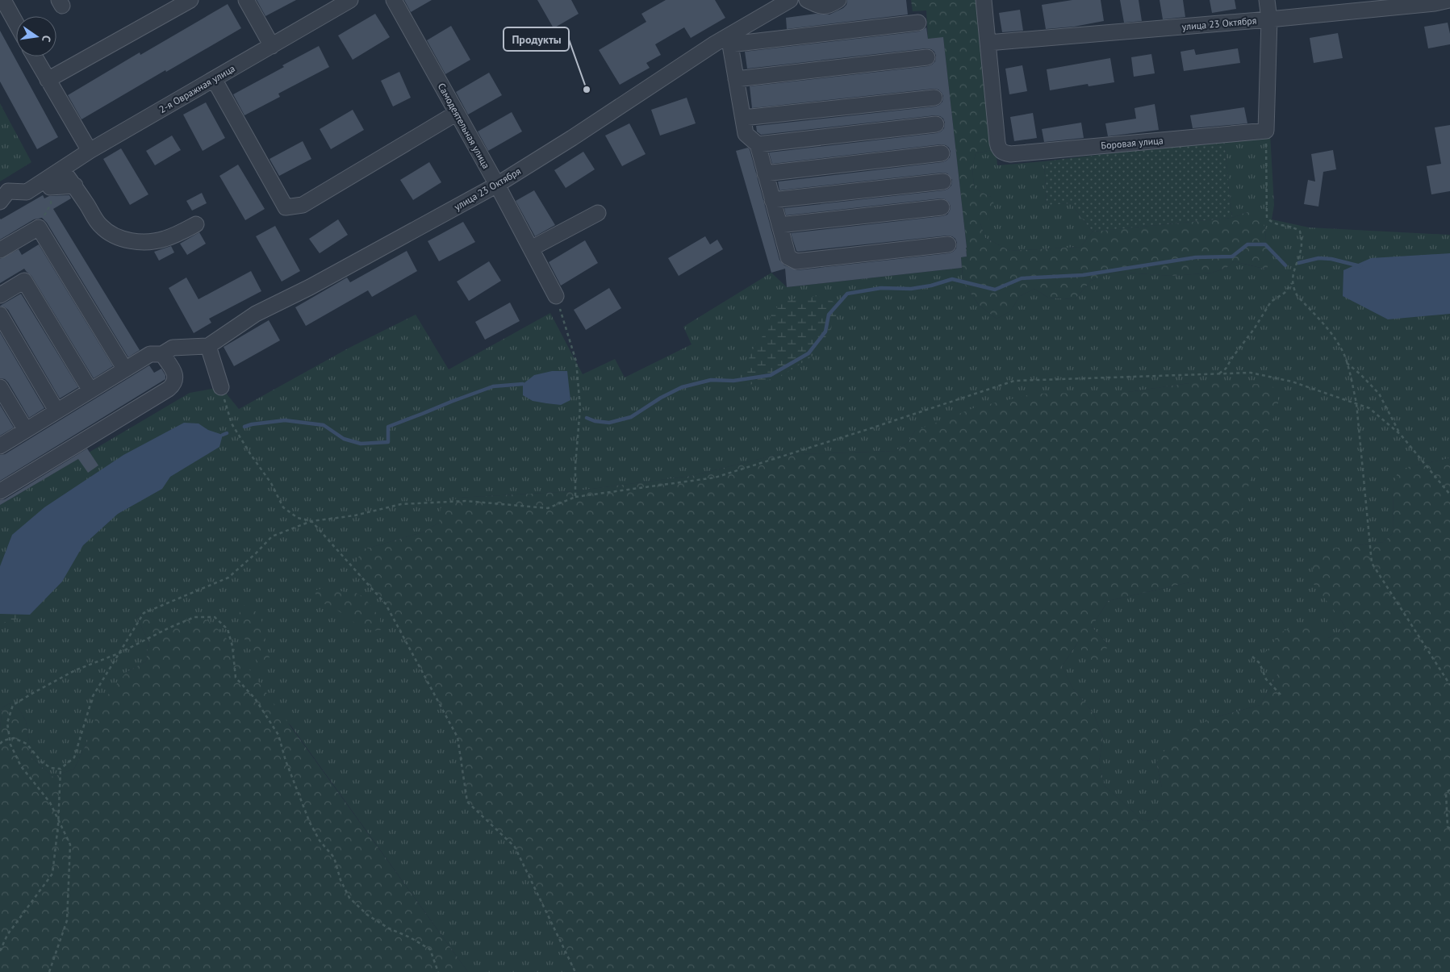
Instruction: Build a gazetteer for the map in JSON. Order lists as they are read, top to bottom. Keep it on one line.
{"streets":{"street":["улица 23 Октября","2-я Овражная улица","Самодеятельная улица","Боровая улица"]},"crossings":[["улица 23 Октября","Самодеятельная улица"],["улица 23 Октября","Боровая улица"]],"places":["Продукты"],"north":"right"}
